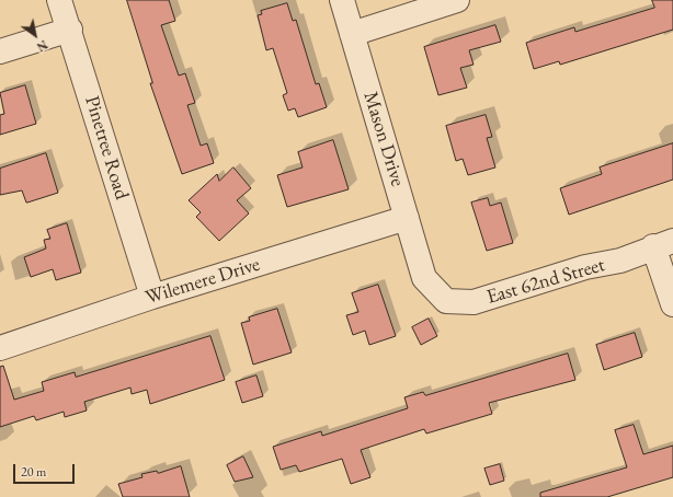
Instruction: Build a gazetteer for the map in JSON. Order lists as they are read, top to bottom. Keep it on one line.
{"streets":{"street":["Mason Drive","Pinetree Road","Wilemere Drive","East 62nd Street"]},"crossings":[["Mason Drive","Wilemere Drive"],["Mason Drive","East 62nd Street"],["Pinetree Road","Wilemere Drive"]],"scale_bar":"20 m","north":"bottom right"}
